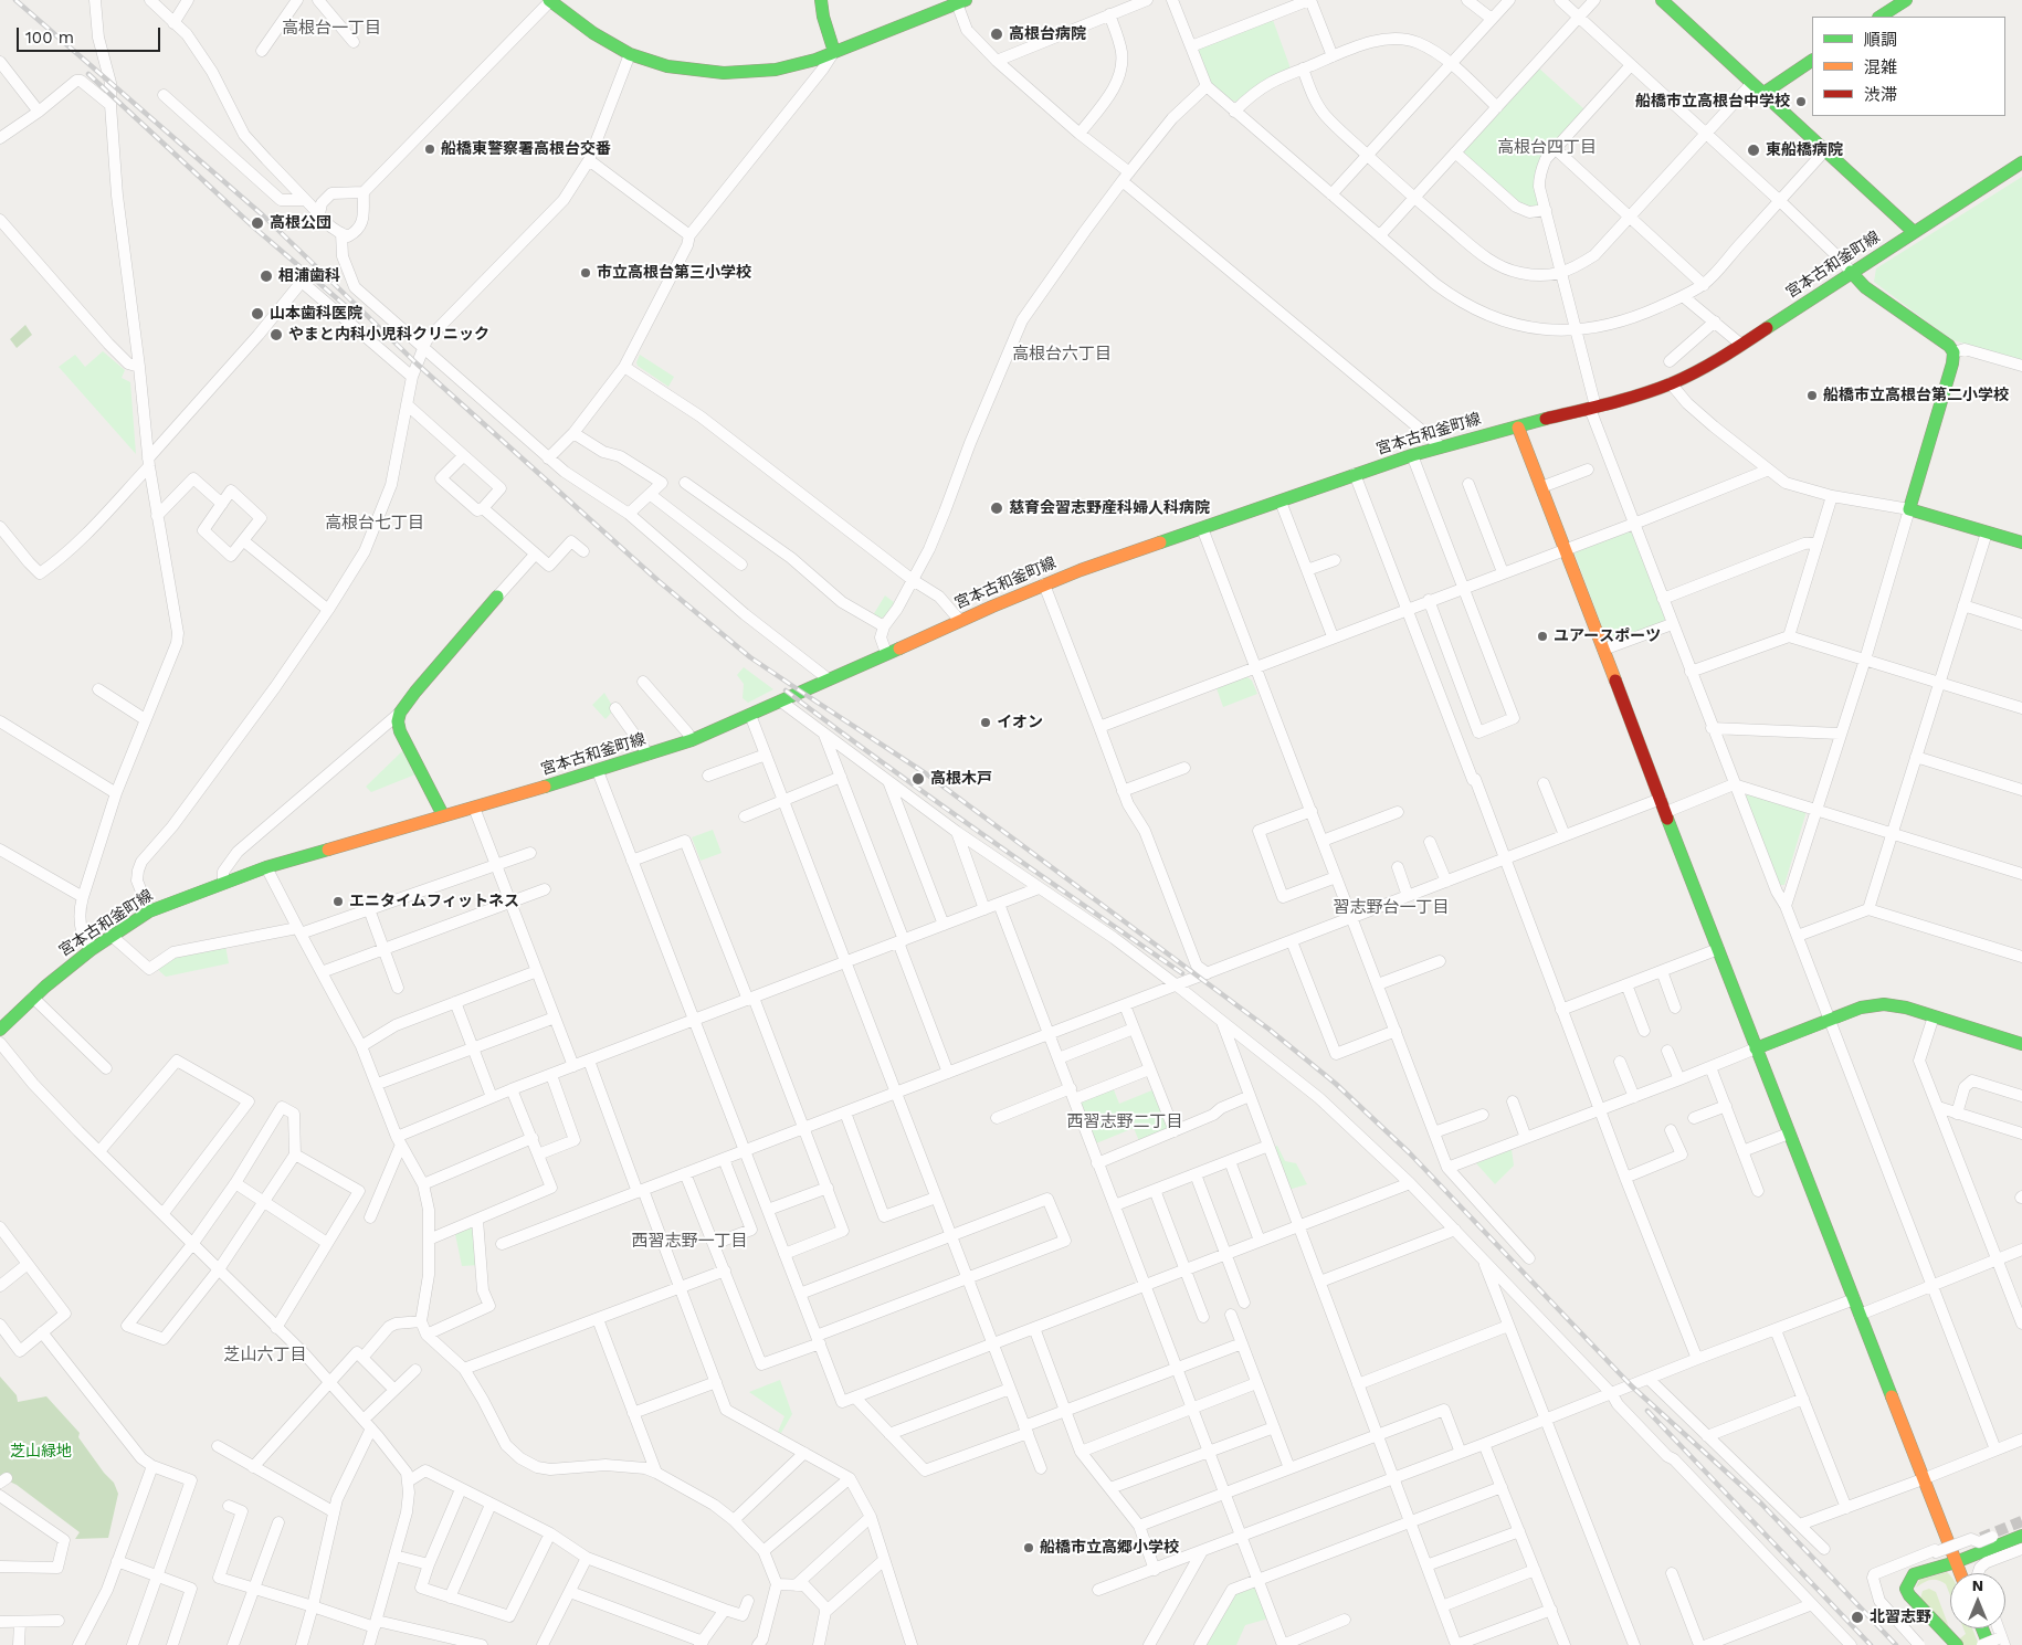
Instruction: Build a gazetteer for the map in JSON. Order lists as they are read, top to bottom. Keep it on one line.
{"streets":{"street":["宮本古和釜町線"]},"districts":["高根台一丁目","高根台四丁目","高根台六丁目","高根台七丁目","習志野台一丁目","西習志野二丁目","西習志野一丁目","芝山六丁目"],"parks":["芝山緑地"],"places":["高根台病院","船橋市立高根台中学校","船橋東警察署高根台交番","東船橋病院","高根公団","市立高根台第三小学校","相浦歯科","山本歯科医院","やまと内科小児科クリニック","船橋市立高根台第二小学校","慈育会習志野産科婦人科病院","ユアースポーツ","イオン","高根木戸","エニタイムフィットネス","船橋市立高郷小学校","北習志野"],"legend":["順調","混雑","渋滞"],"scale_bar":"100 m","north":"top"}
